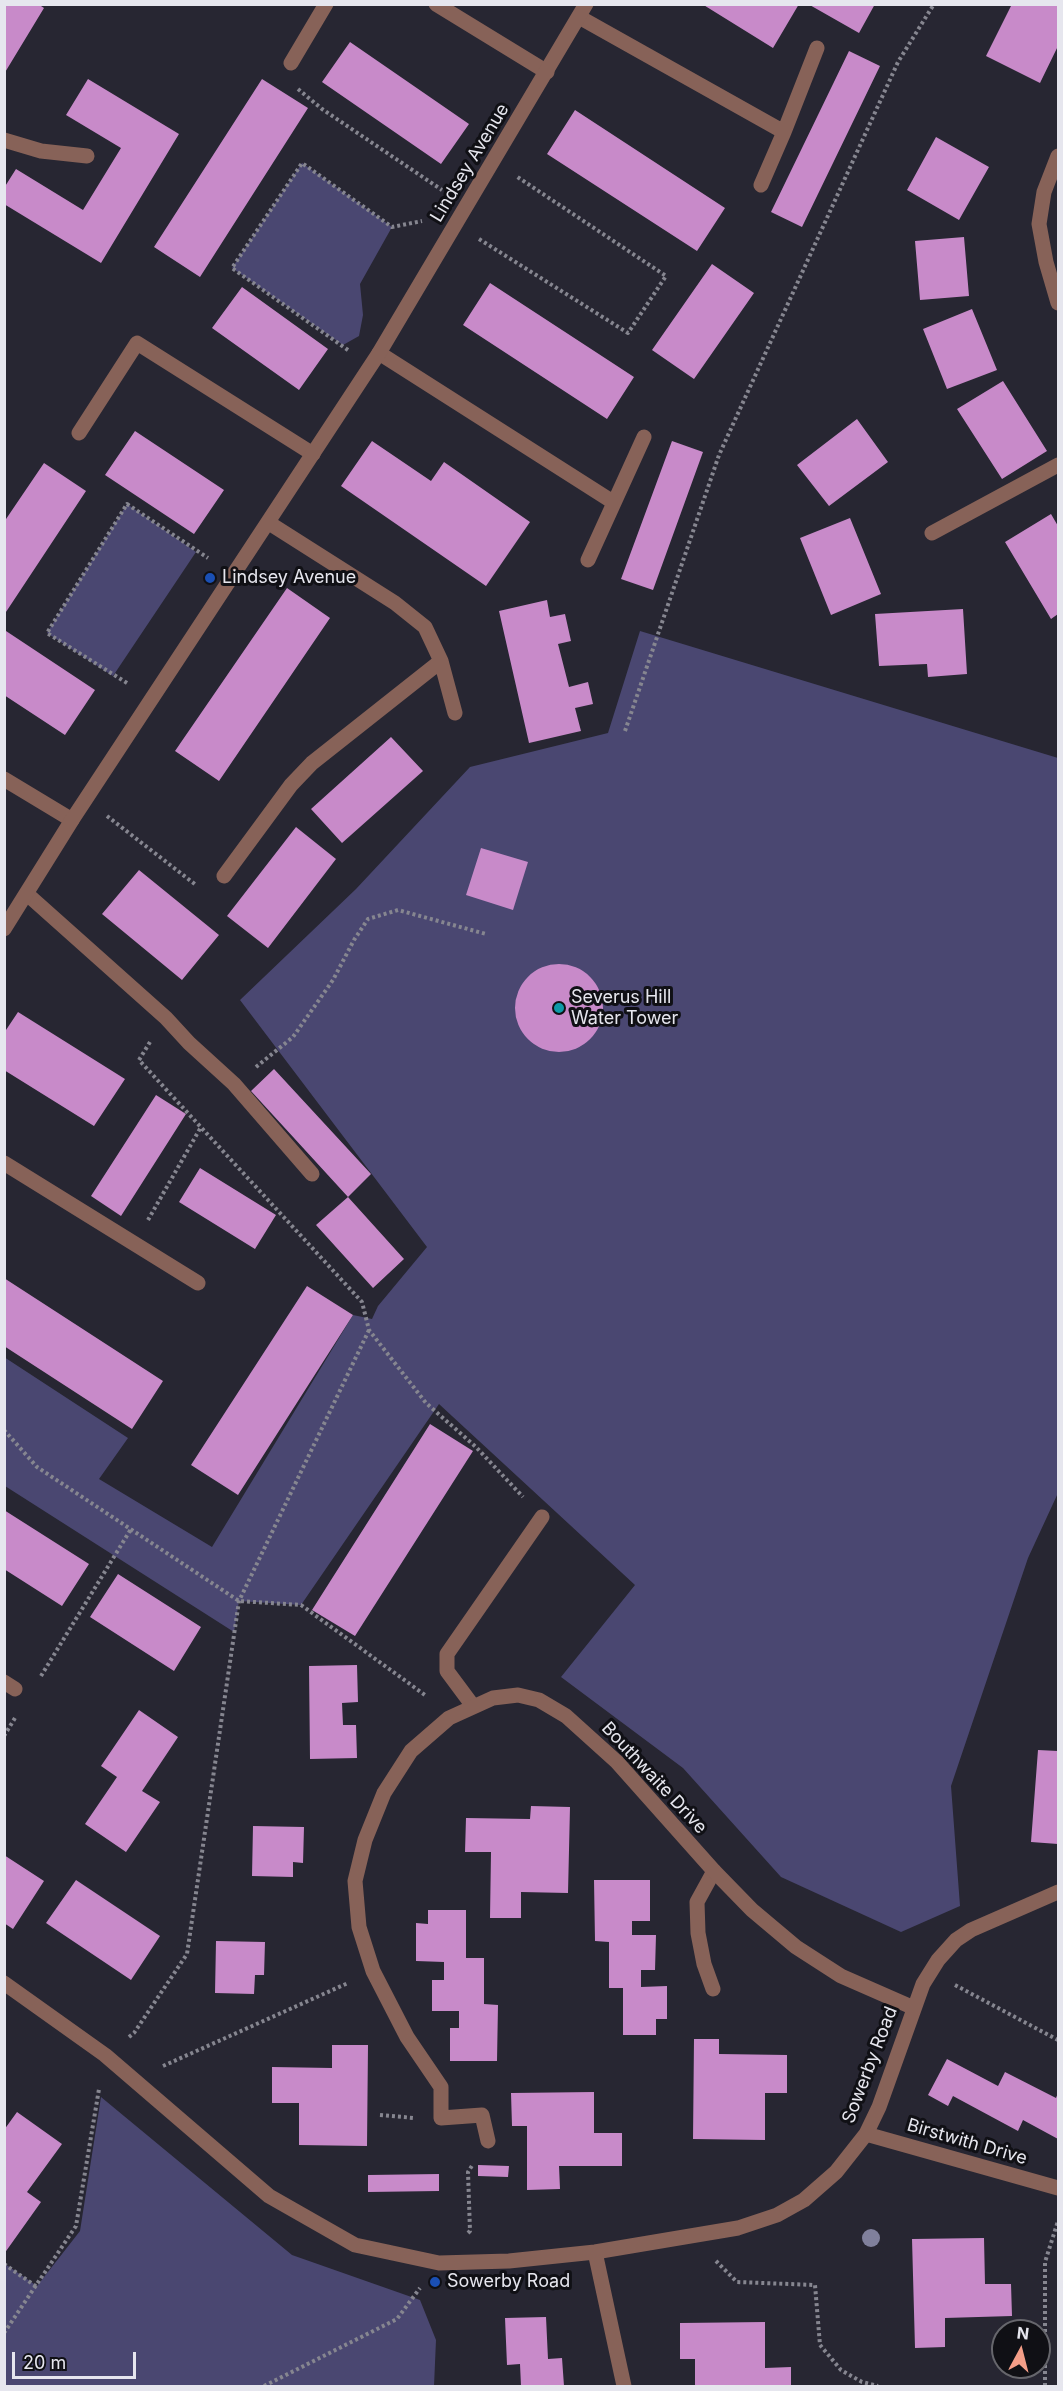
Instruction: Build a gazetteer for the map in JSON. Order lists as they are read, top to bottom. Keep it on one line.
{"streets":{"street":["Lindsey Avenue","Bouthwaite Drive","Sowerby Road","Birstwith Drive"]},"crossings":[["Bouthwaite Drive","Sowerby Road"],["Sowerby Road","Birstwith Drive"]],"places":["Lindsey Avenue","Severus Hill Water Tower","Sowerby Road"],"scale_bar":"20 m","north":"top"}
